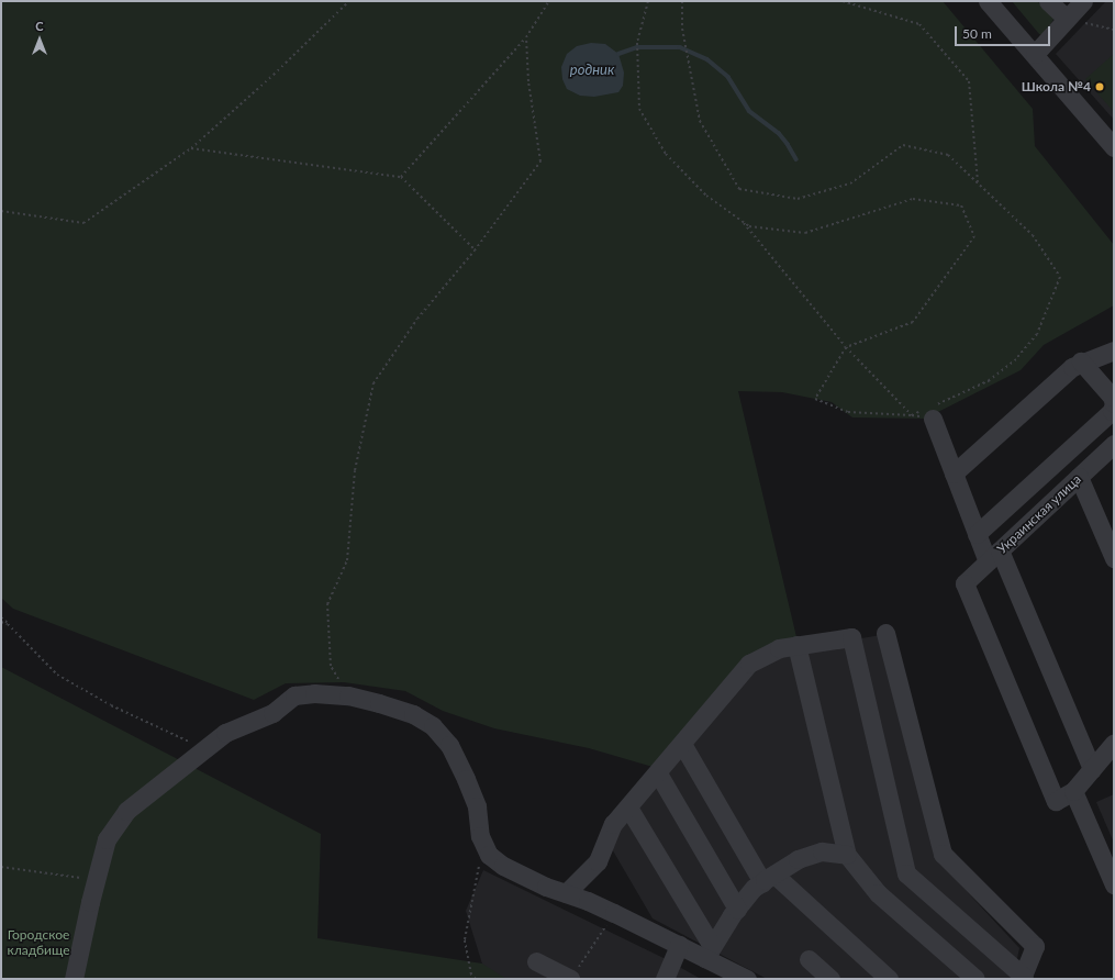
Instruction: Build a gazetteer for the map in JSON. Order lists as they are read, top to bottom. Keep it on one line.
{"streets":{"street":["Украинская улица"]},"water":["родник"],"parks":["Городское кладбище"],"places":["Школа №4"],"scale_bar":"50 m","north":"top"}
